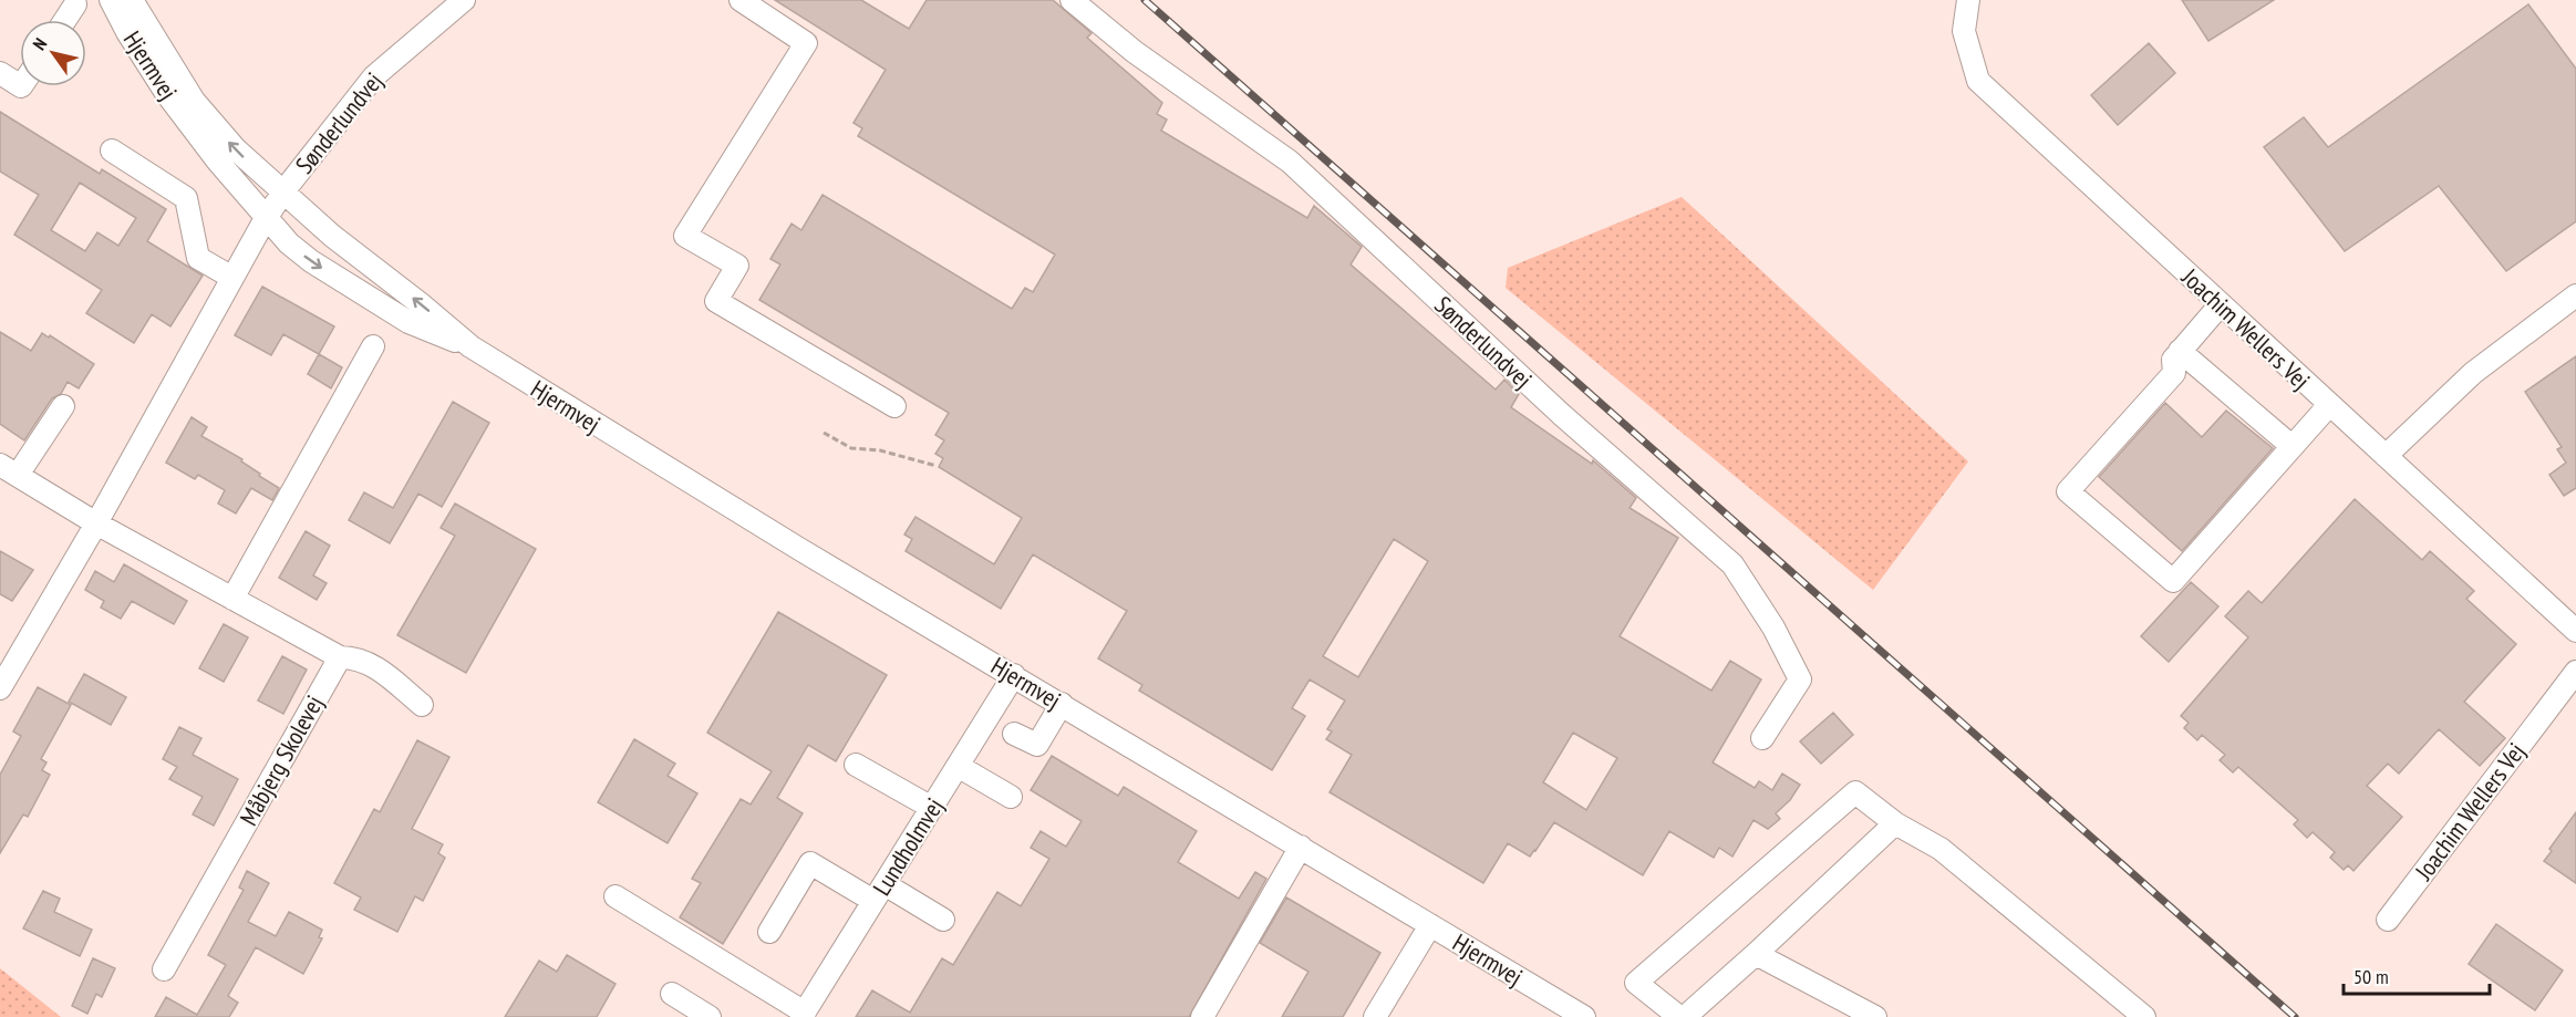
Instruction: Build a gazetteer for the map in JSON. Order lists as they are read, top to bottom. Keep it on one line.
{"streets":{"street":["Hjermvej","Sønderlundvej","Joachim Wellers Vej","Måbjerg Skolevej","Lundholmvej"]},"crossings":[["Hjermvej","Sønderlundvej"],["Hjermvej","Lundholmvej"]],"scale_bar":"50 m","north":"top left"}
